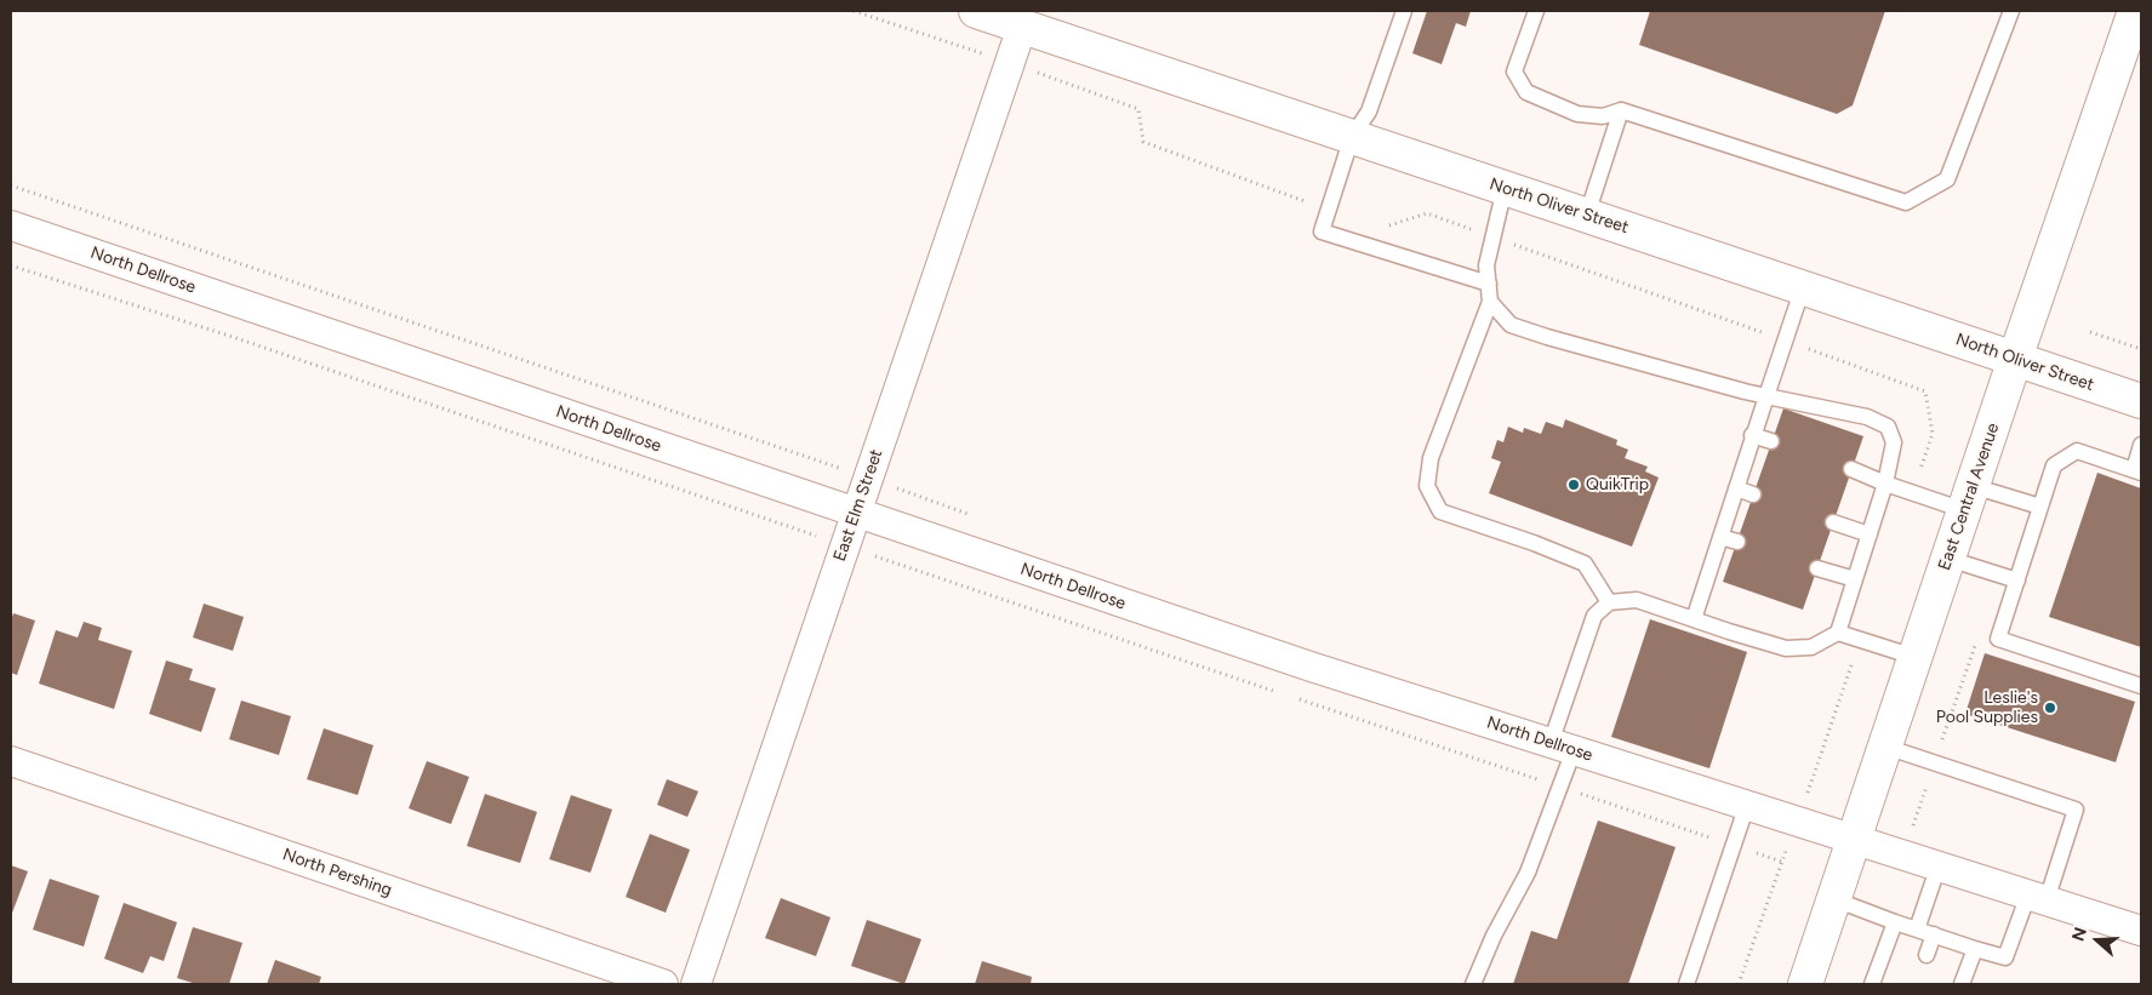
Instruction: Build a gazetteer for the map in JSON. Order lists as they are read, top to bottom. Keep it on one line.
{"streets":{"main road":["North Oliver Street","East Central Avenue"],"street":["North Dellrose","East Elm Street","North Pershing"]},"crossings":[["North Oliver Street","East Central Avenue"],["North Oliver Street","East Elm Street"],["North Dellrose","East Central Avenue"],["North Dellrose","East Elm Street"]],"places":["QuikTrip","Leslie's Pool Supplies"],"north":"left"}
